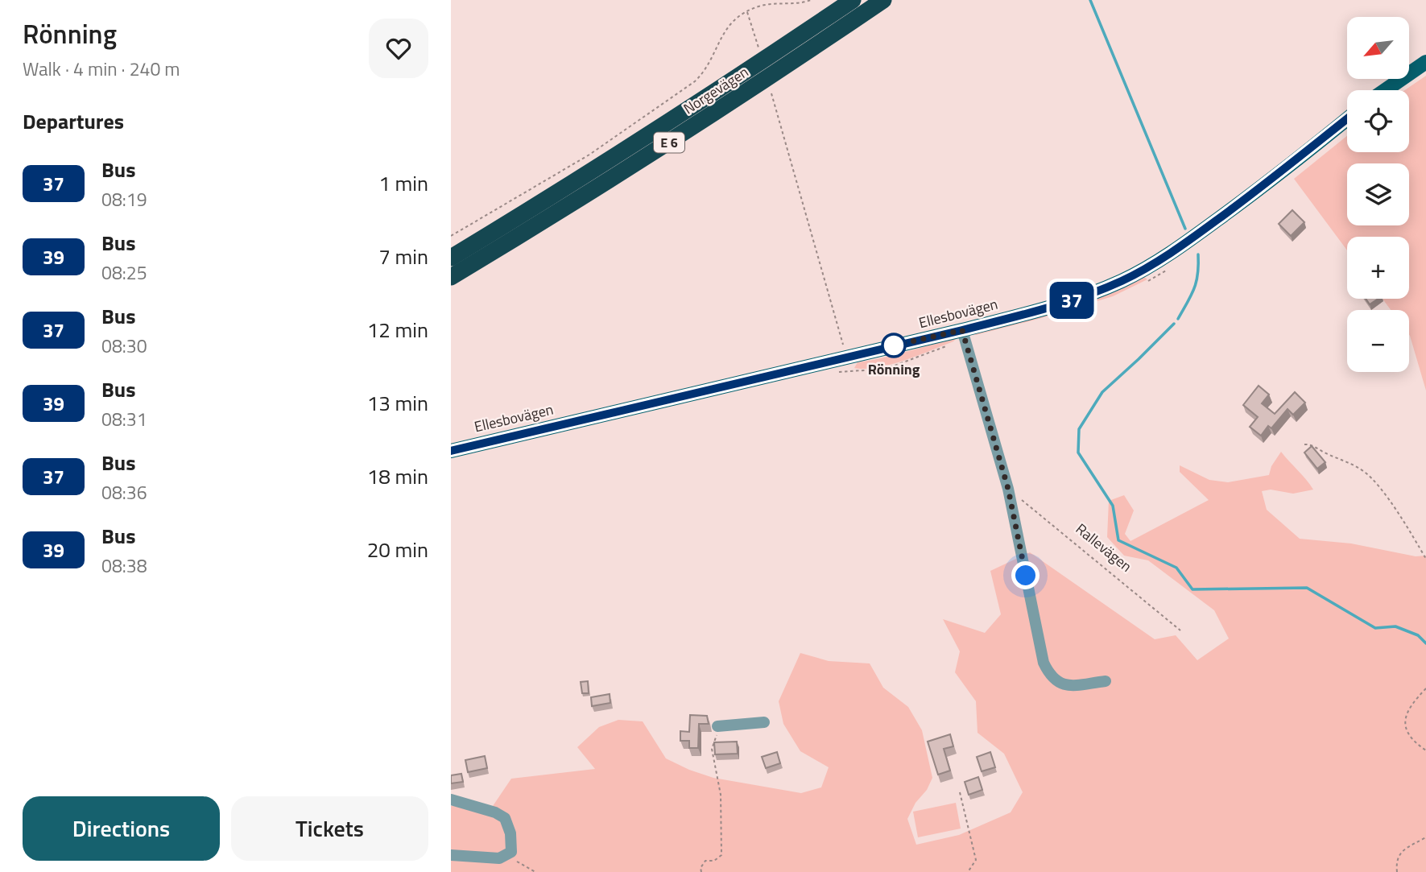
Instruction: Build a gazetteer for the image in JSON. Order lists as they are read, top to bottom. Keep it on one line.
{"streets":{"highway":["Norgevägen","E 6"],"main road":["Ellesbovägen"],"path":["Rallevägen"]},"places":["Rönning"],"lines":["bus line 37"],"north":"bottom left","page":{"heading":[["Rönning","Walk · 4 min · 240 m"],"Departures"],"on_map":"37","map_buttons":["+","−"],"list":[{"mark":"37","name":"Bus","note":"08:19","value":"1 min"},{"mark":"39","name":"Bus","note":"08:25","value":"7 min"},{"mark":"37","name":"Bus","note":"08:30","value":"12 min"},{"mark":"39","name":"Bus","note":"08:31","value":"13 min"},{"mark":"37","name":"Bus","note":"08:36","value":"18 min"},{"mark":"39","name":"Bus","note":"08:38","value":"20 min"}],"buttons":["Directions","Tickets"]}}
